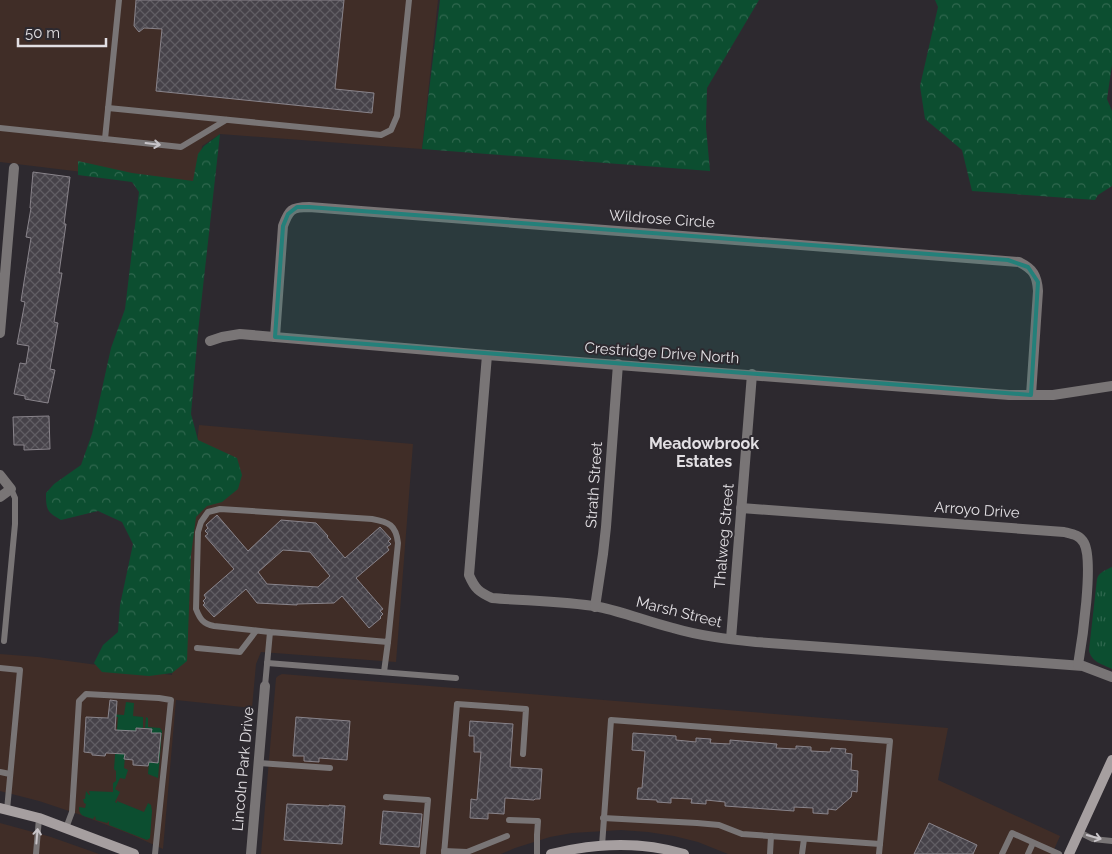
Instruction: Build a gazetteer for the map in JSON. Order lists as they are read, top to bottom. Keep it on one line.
{"streets":{"street":["Wildrose Circle","Crestridge Drive North","Strath Street","Arroyo Drive","Thalweg Street","Marsh Street","Lincoln Park Drive"]},"crossings":[["Wildrose Circle","Crestridge Drive North"],["Crestridge Drive North","Strath Street"],["Crestridge Drive North","Thalweg Street"],["Crestridge Drive North","Marsh Street"],["Strath Street","Marsh Street"],["Arroyo Drive","Thalweg Street"],["Arroyo Drive","Marsh Street"],["Thalweg Street","Marsh Street"]],"districts":["Meadowbrook Estates"],"scale_bar":"50 m"}
